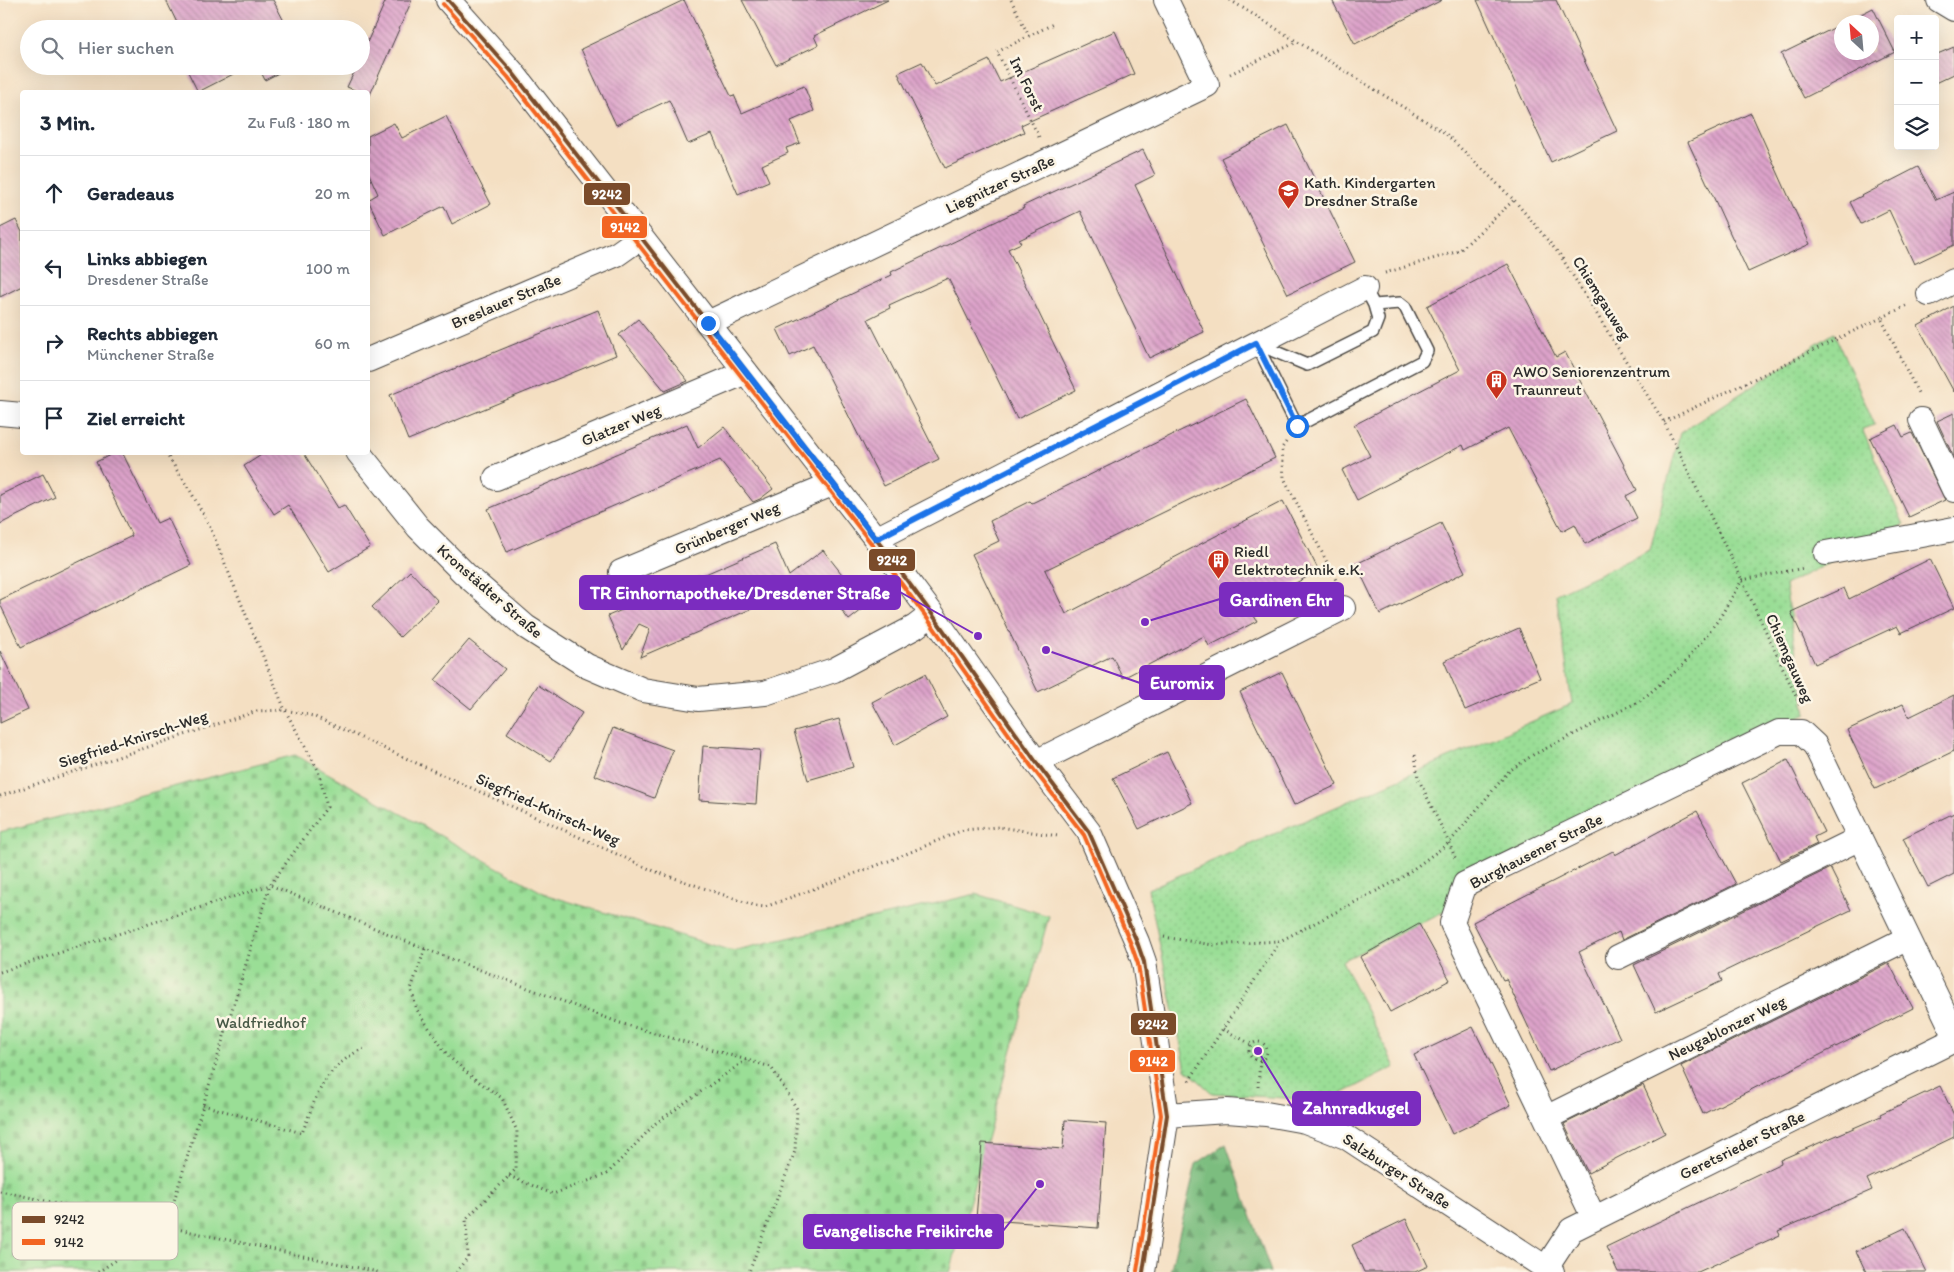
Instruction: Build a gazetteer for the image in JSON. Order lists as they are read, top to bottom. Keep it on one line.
{"streets":{"street":["Liegnitzer Straße","Breslauer Straße","Glatzer Weg","Grünberger Weg","Kronstädter Straße","Burghausener Straße","Neugablonzer Weg","Geretsrieder Straße","Salzburger Straße"],"path":["Im Forst","Chiemgauweg","Siegfried-Knirsch-Weg"]},"crossings":[["Im Forst","Liegnitzer Straße"],["Chiemgauweg","Burghausener Straße"],["Burghausener Straße","Neugablonzer Weg"],["Burghausener Straße","Geretsrieder Straße"],["Geretsrieder Straße","Salzburger Straße"]],"parks":["Waldfriedhof"],"places":{"school or university":["Kath. Kindergarten Dresdner Straße"],"building":["AWO Seniorenzentrum Traunreut","Riedl Elektrotechnik e.K."],"other":["Gardinen Ehr","TR Einhornapotheke/Dresdener Straße","Euromix","Zahnradkugel","Evangelische Freikirche"]},"lines":["transit line 9242","transit line 9142"],"legend":["9242","9142"],"north":"top left","page":{"map_buttons":["+","−"],"search":"Hier suchen","heading":["3 Min.","Zu Fuß · 180 m"],"list":[["Geradeaus","20 m"],["Links abbiegen","Dresdener Straße","100 m"],["Rechts abbiegen","Münchener Straße","60 m"],"Ziel erreicht"]}}
